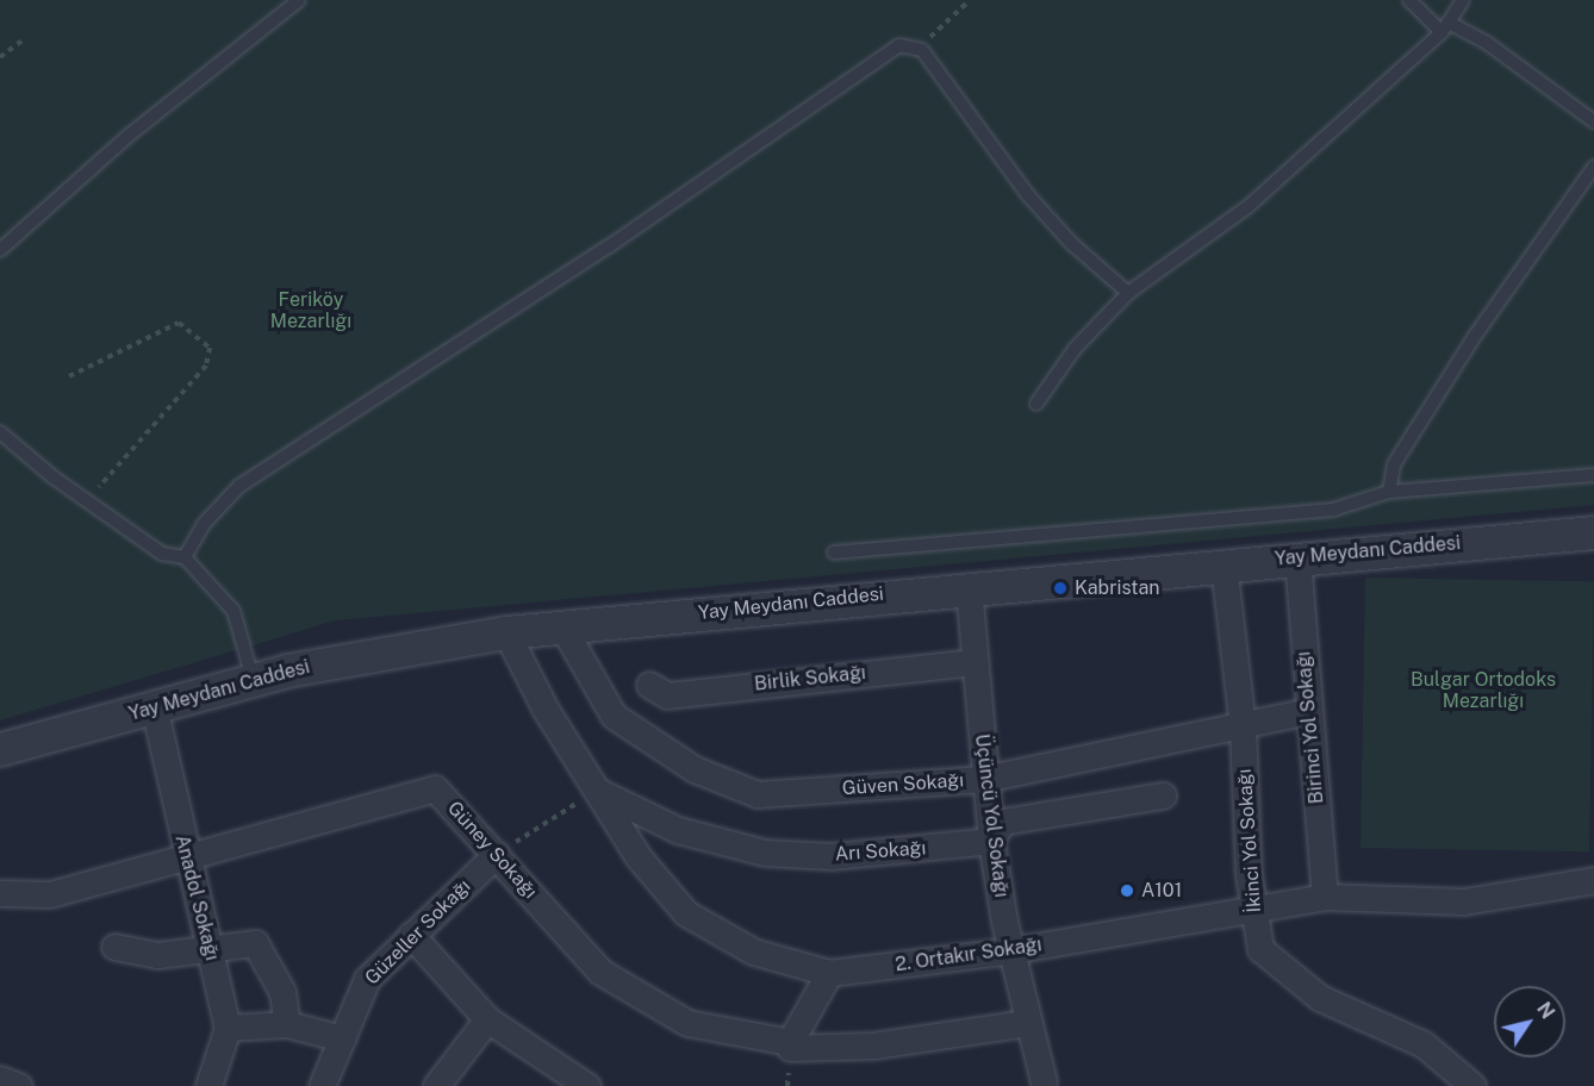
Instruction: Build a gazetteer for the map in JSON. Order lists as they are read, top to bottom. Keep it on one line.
{"streets":{"street":["Yay Meydanı Caddesi","Birlik Sokağı","Birinci Yol Sokağı","Güven Sokağı","Üçüncü Yol Sokağı","İkinci Yol Sokağı","Güney Sokağı","Arı Sokağı","Anadol Sokağı","Güzeller Sokağı","2. Ortakır Sokağı"]},"crossings":[["Yay Meydanı Caddesi","Birinci Yol Sokağı"],["Yay Meydanı Caddesi","Güven Sokağı"],["Yay Meydanı Caddesi","Üçüncü Yol Sokağı"],["Yay Meydanı Caddesi","İkinci Yol Sokağı"],["Yay Meydanı Caddesi","Anadol Sokağı"],["Yay Meydanı Caddesi","2. Ortakır Sokağı"],["Birlik Sokağı","Üçüncü Yol Sokağı"],["Birinci Yol Sokağı","Güven Sokağı"],["Birinci Yol Sokağı","2. Ortakır Sokağı"],["Güven Sokağı","Üçüncü Yol Sokağı"],["Güven Sokağı","İkinci Yol Sokağı"],["Üçüncü Yol Sokağı","Arı Sokağı"],["Üçüncü Yol Sokağı","2. Ortakır Sokağı"],["İkinci Yol Sokağı","2. Ortakır Sokağı"],["Güney Sokağı","Anadol Sokağı"],["Güney Sokağı","Güzeller Sokağı"],["Güney Sokağı","2. Ortakır Sokağı"],["Arı Sokağı","2. Ortakır Sokağı"]],"parks":["Feriköy Mezarlığı","Bulgar Ortodoks Mezarlığı"],"places":["Kabristan","A101"],"north":"top right"}
